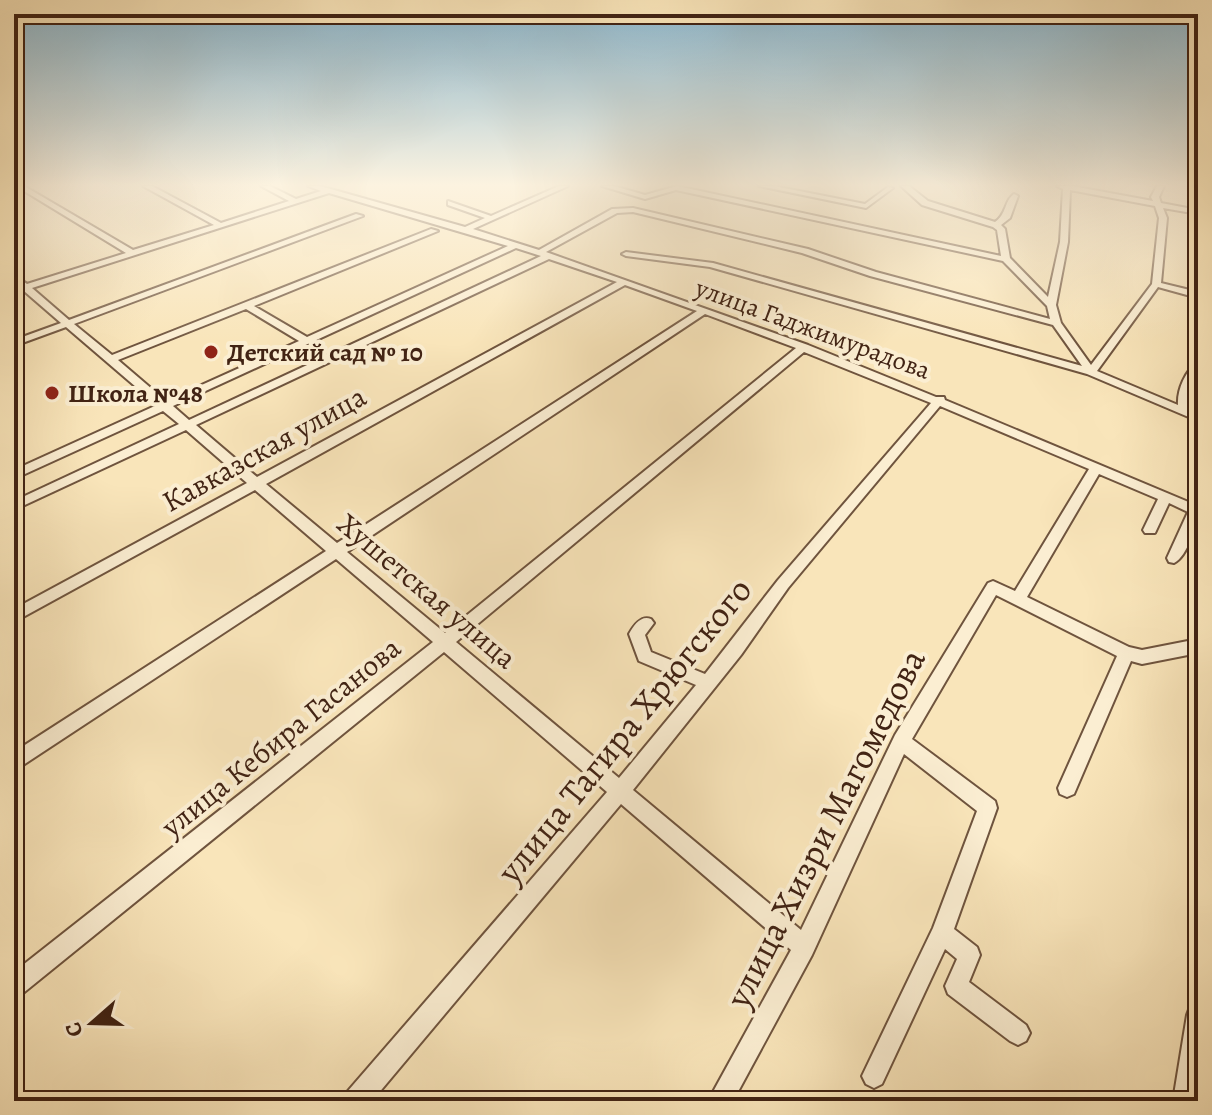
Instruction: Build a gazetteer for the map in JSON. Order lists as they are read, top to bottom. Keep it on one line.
{"streets":{"street":["улица Гаджимурадова","Кавказская улица","Хушетская улица","улица Тагира Хрюгского","улица Кебира Гасанова","улица Хизри Магомедова"]},"crossings":[["улица Гаджимурадова","Кавказская улица"],["улица Гаджимурадова","улица Тагира Хрюгского"],["улица Гаджимурадова","улица Кебира Гасанова"],["Кавказская улица","Хушетская улица"],["Хушетская улица","улица Тагира Хрюгского"],["Хушетская улица","улица Кебира Гасанова"],["Хушетская улица","улица Хизри Магомедова"]],"places":["Детский сад № 10","Школа №48"],"north":"left"}
